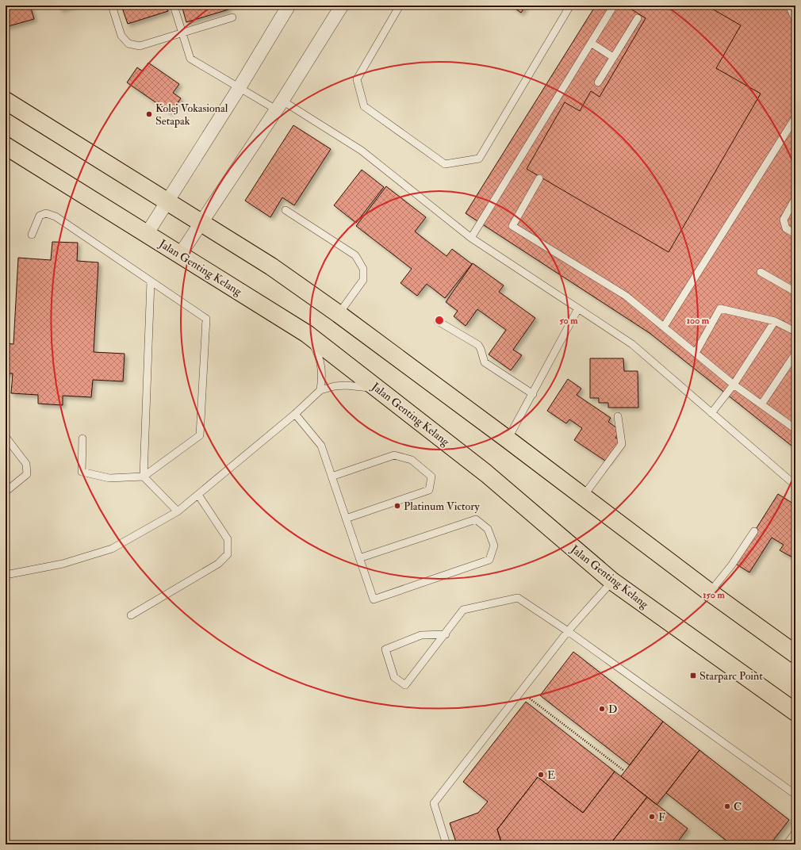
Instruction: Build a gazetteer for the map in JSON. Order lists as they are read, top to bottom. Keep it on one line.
{"streets":{"main road":["Jalan Genting Kelang"]},"places":{"other":["Kolej Vokasional Setapak","Platinum Victory","D","E","C","F"],"transit":["Starparc Point"]},"rings":["50 m","100 m","150 m"]}
